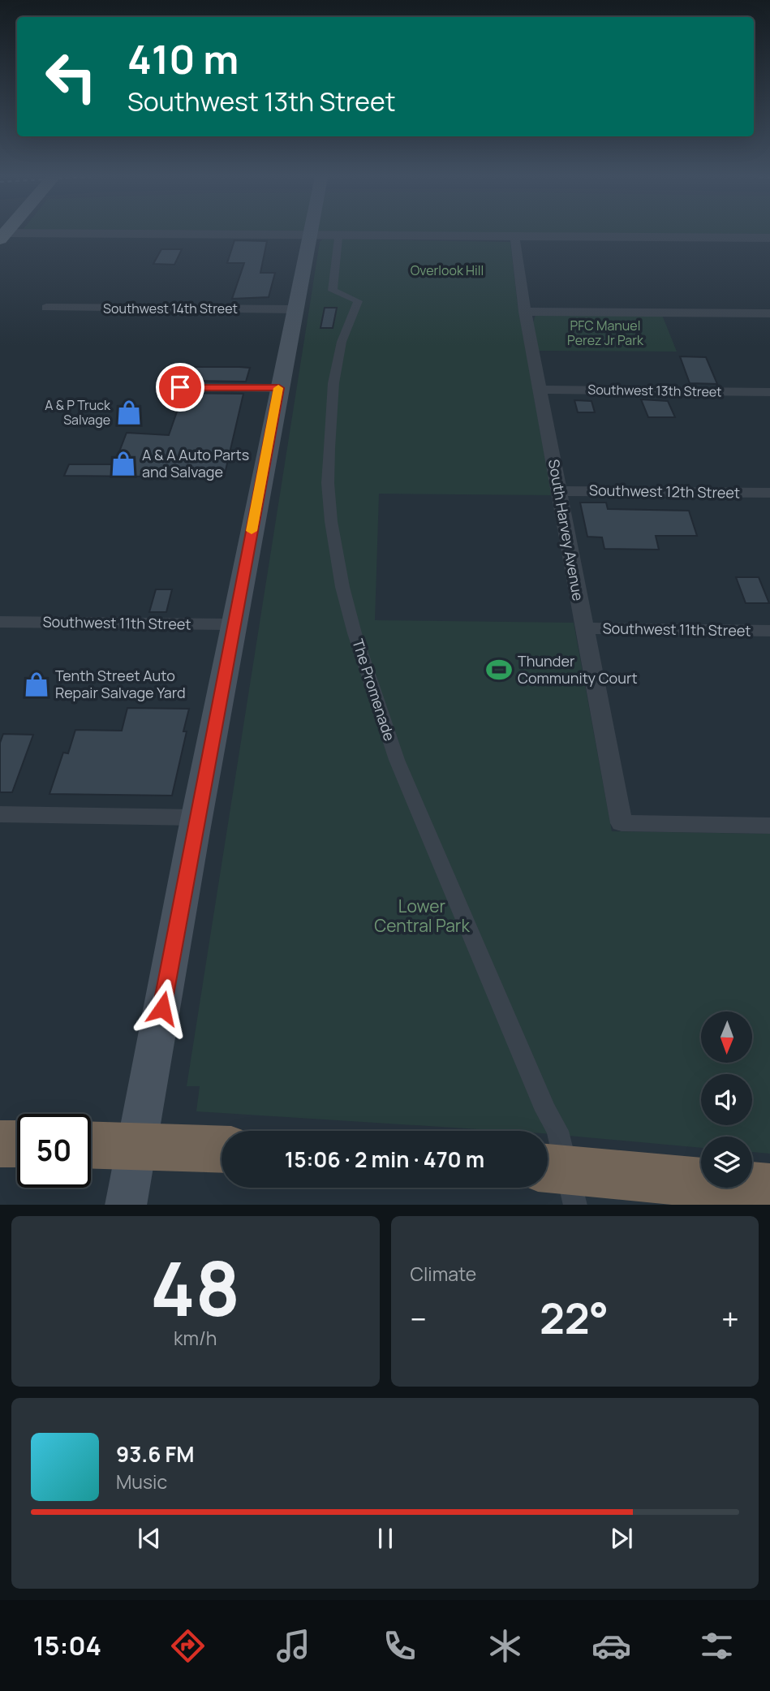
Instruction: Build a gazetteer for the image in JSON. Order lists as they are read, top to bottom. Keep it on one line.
{"streets":{"street":["Southwest 14th Street","Southwest 13th Street","Southwest 12th Street","South Harvey Avenue","Southwest 11th Street","The Promenade"]},"crossings":[["Southwest 13th Street","South Harvey Avenue"],["Southwest 12th Street","South Harvey Avenue"],["South Harvey Avenue","Southwest 11th Street"]],"parks":["Overlook Hill","PFC Manuel Perez Jr Park","Lower Central Park"],"places":{"shop":["A & P Truck Salvage","A & A Auto Parts and Salvage","Tenth Street Auto Repair Salvage Yard"],"sports":["Thunder Community Court"]},"north":"bottom","page":{"turn":["410 m","Southwest 13th Street"],"limit":"50","trip":"15:06 · 2 min · 470 m","tile":[["48","km/h"],"Climate"],"heat":["−","22°","+"],"song":["93.6 FM","Music"],"tabs":"15:04"}}
